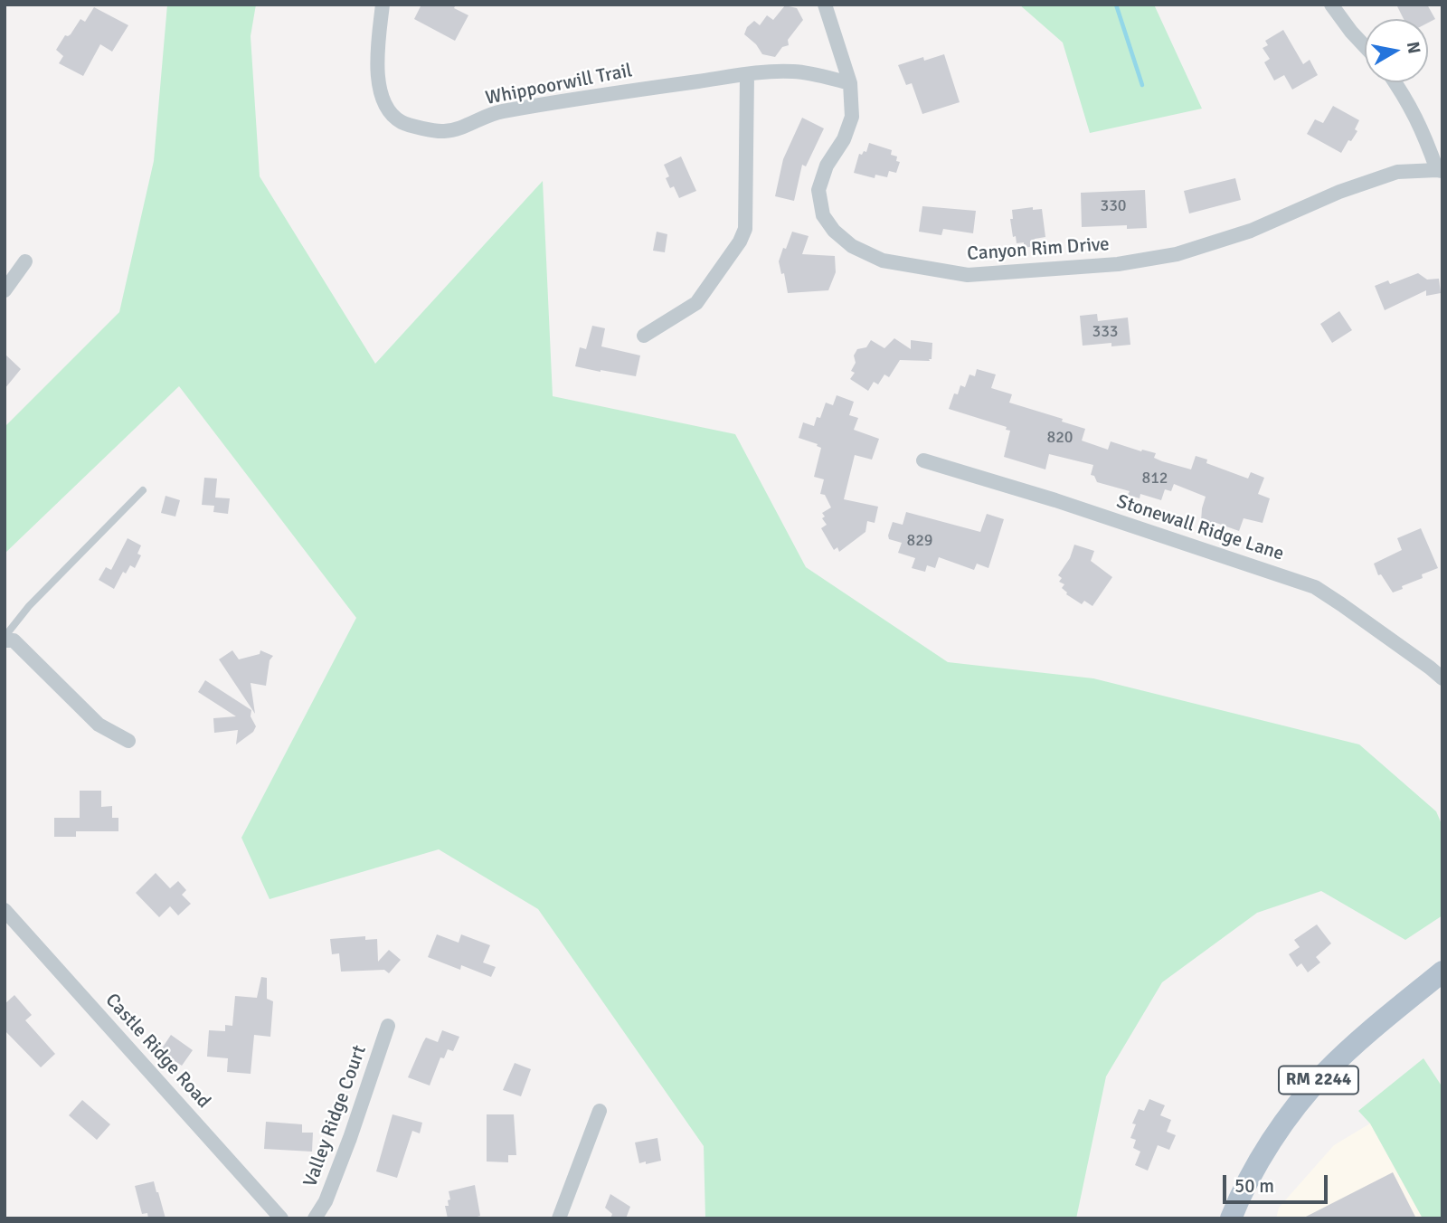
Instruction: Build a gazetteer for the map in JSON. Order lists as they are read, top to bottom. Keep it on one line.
{"streets":{"main road":["RM 2244"],"street":["Whippoorwill Trail","Canyon Rim Drive","Stonewall Ridge Lane","Castle Ridge Road","Valley Ridge Court"]},"crossings":[["Whippoorwill Trail","Canyon Rim Drive"]],"house_numbers":["330","333","820","812","829"],"scale_bar":"50 m","north":"right"}
